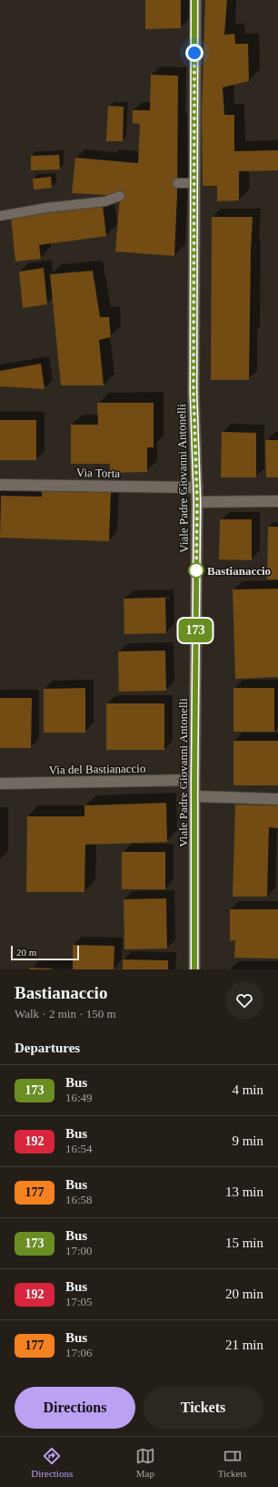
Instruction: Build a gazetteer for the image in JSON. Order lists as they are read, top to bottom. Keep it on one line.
{"streets":{"main road":["Via Torta","Viale Padre Giovanni Antonelli","Via del Bastianaccio"]},"crossings":[["Via Torta","Viale Padre Giovanni Antonelli"],["Viale Padre Giovanni Antonelli","Via del Bastianaccio"]],"places":["Bastianaccio"],"lines":["bus line 173"],"scale_bar":"20 m","page":{"on_map":"173","scale":"20 m","heading":[["Bastianaccio","Walk · 2 min · 150 m"],"Departures"],"list":[{"mark":"173","name":"Bus","note":"16:49","value":"4 min"},{"mark":"192","name":"Bus","note":"16:54","value":"9 min"},{"mark":"177","name":"Bus","note":"16:58","value":"13 min"},{"mark":"173","name":"Bus","note":"17:00","value":"15 min"},{"mark":"192","name":"Bus","note":"17:05","value":"20 min"},{"mark":"177","name":"Bus","note":"17:06","value":"21 min"}],"buttons":["Directions","Tickets"],"tabs":["Directions","Map","Tickets"]}}
